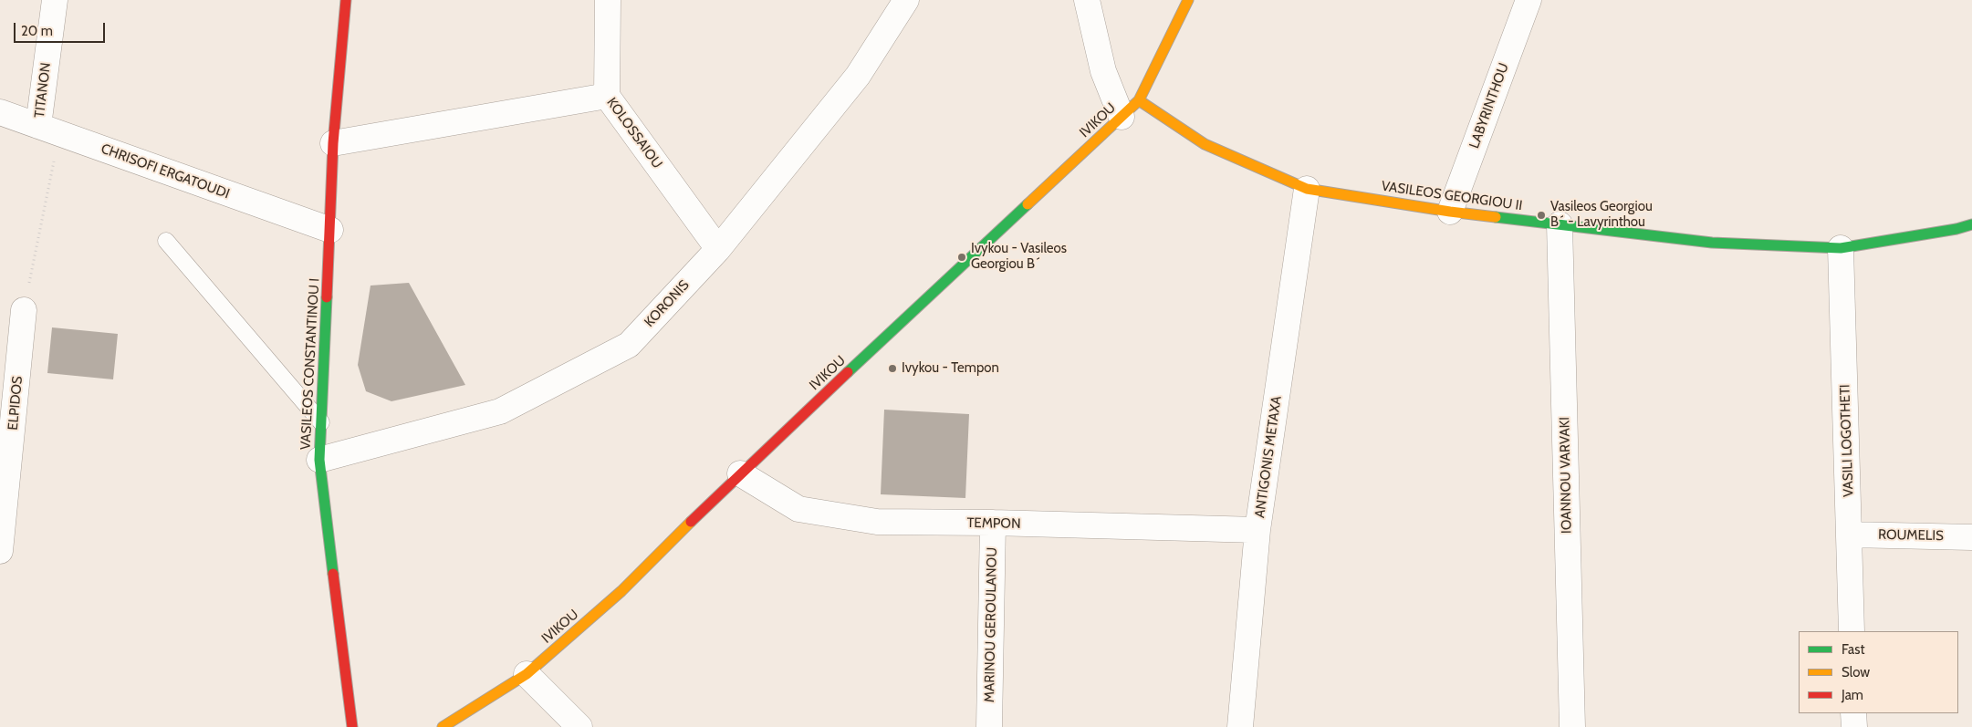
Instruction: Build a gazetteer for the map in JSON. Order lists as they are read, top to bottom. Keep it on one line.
{"streets":{"street":["TITANON","LABYRINTHOU","IVIKOU","KOLOSSAIOU","CHRISOFI ERGATOUDI","VASILEOS GEORGIOU II","KORONIS","VASILEOS CONSTANTINOU I","ELPIDOS","VASILI LOGOTHETI","ANTIGONIS METAXA","IOANNOU VARVAKI","TEMPON","ROUMELIS","MARINOU GEROULANOU"]},"crossings":[["TITANON","CHRISOFI ERGATOUDI"],["LABYRINTHOU","VASILEOS GEORGIOU II"],["IVIKOU","VASILEOS GEORGIOU II"],["IVIKOU","TEMPON"],["KOLOSSAIOU","KORONIS"],["CHRISOFI ERGATOUDI","VASILEOS CONSTANTINOU I"],["VASILEOS GEORGIOU II","VASILI LOGOTHETI"],["VASILEOS GEORGIOU II","ANTIGONIS METAXA"],["VASILEOS GEORGIOU II","IOANNOU VARVAKI"],["KORONIS","VASILEOS CONSTANTINOU I"],["VASILI LOGOTHETI","ROUMELIS"],["ANTIGONIS METAXA","TEMPON"],["TEMPON","MARINOU GEROULANOU"]],"places":["Vasileos Georgiou B´ - Lavyrinthou","Ivykou - Vasileos Georgiou B´","Ivykou - Tempon"],"legend":["Fast","Slow","Jam"],"scale_bar":"20 m"}
